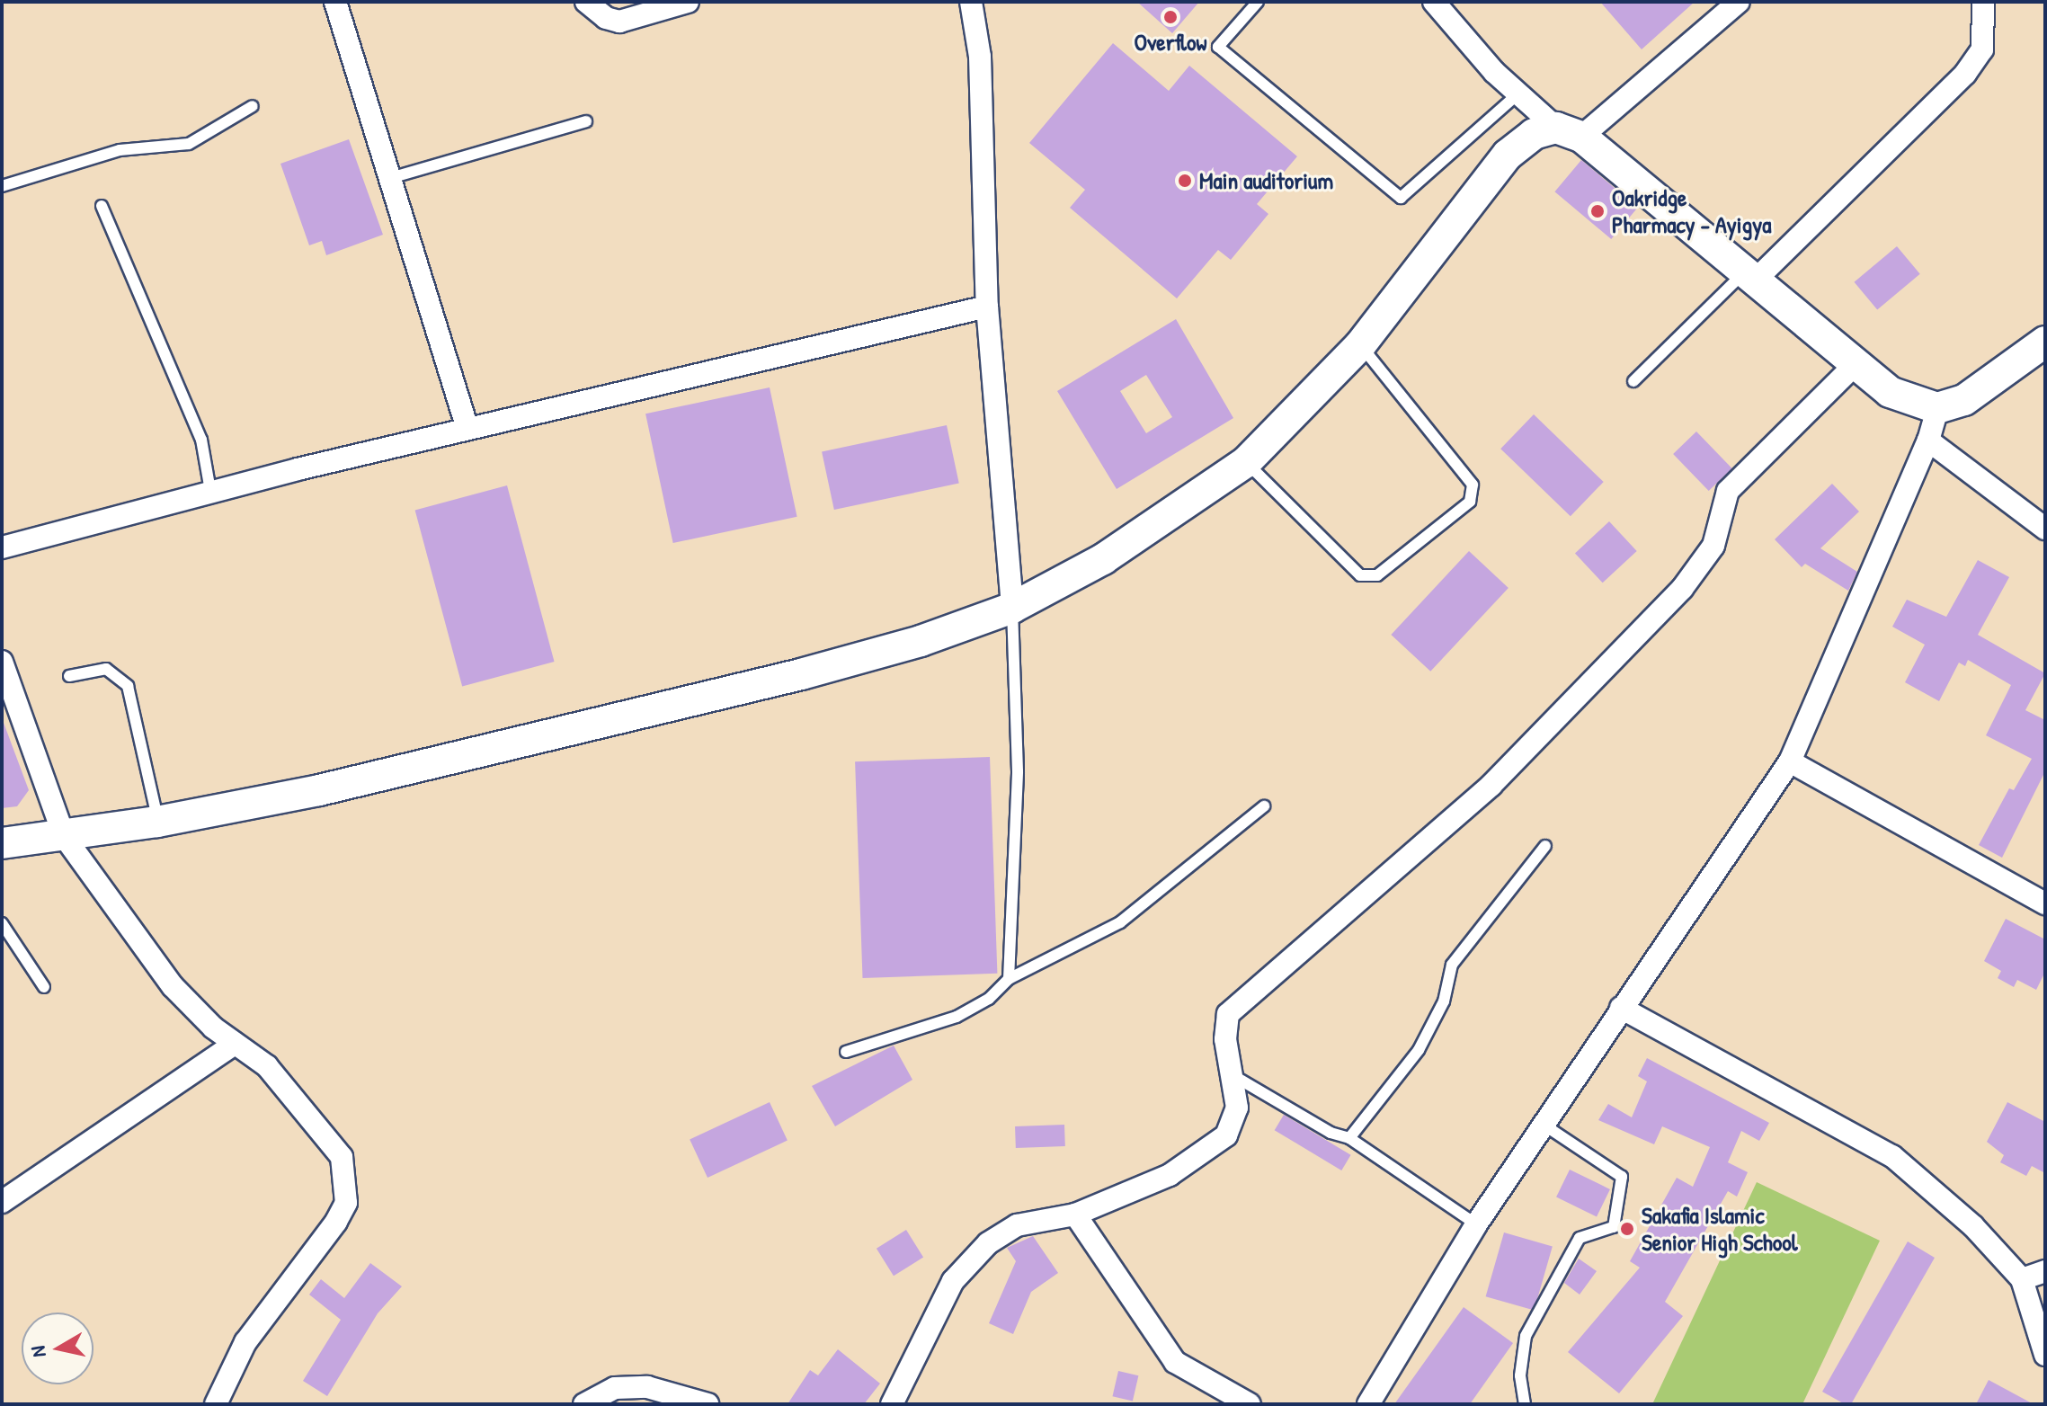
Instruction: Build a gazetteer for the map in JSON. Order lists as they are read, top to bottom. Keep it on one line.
{"places":["Overflow","Main auditorium","Oakridge Pharmacy - Ayigya","Sakafia Islamic Senior High School"],"north":"left"}
